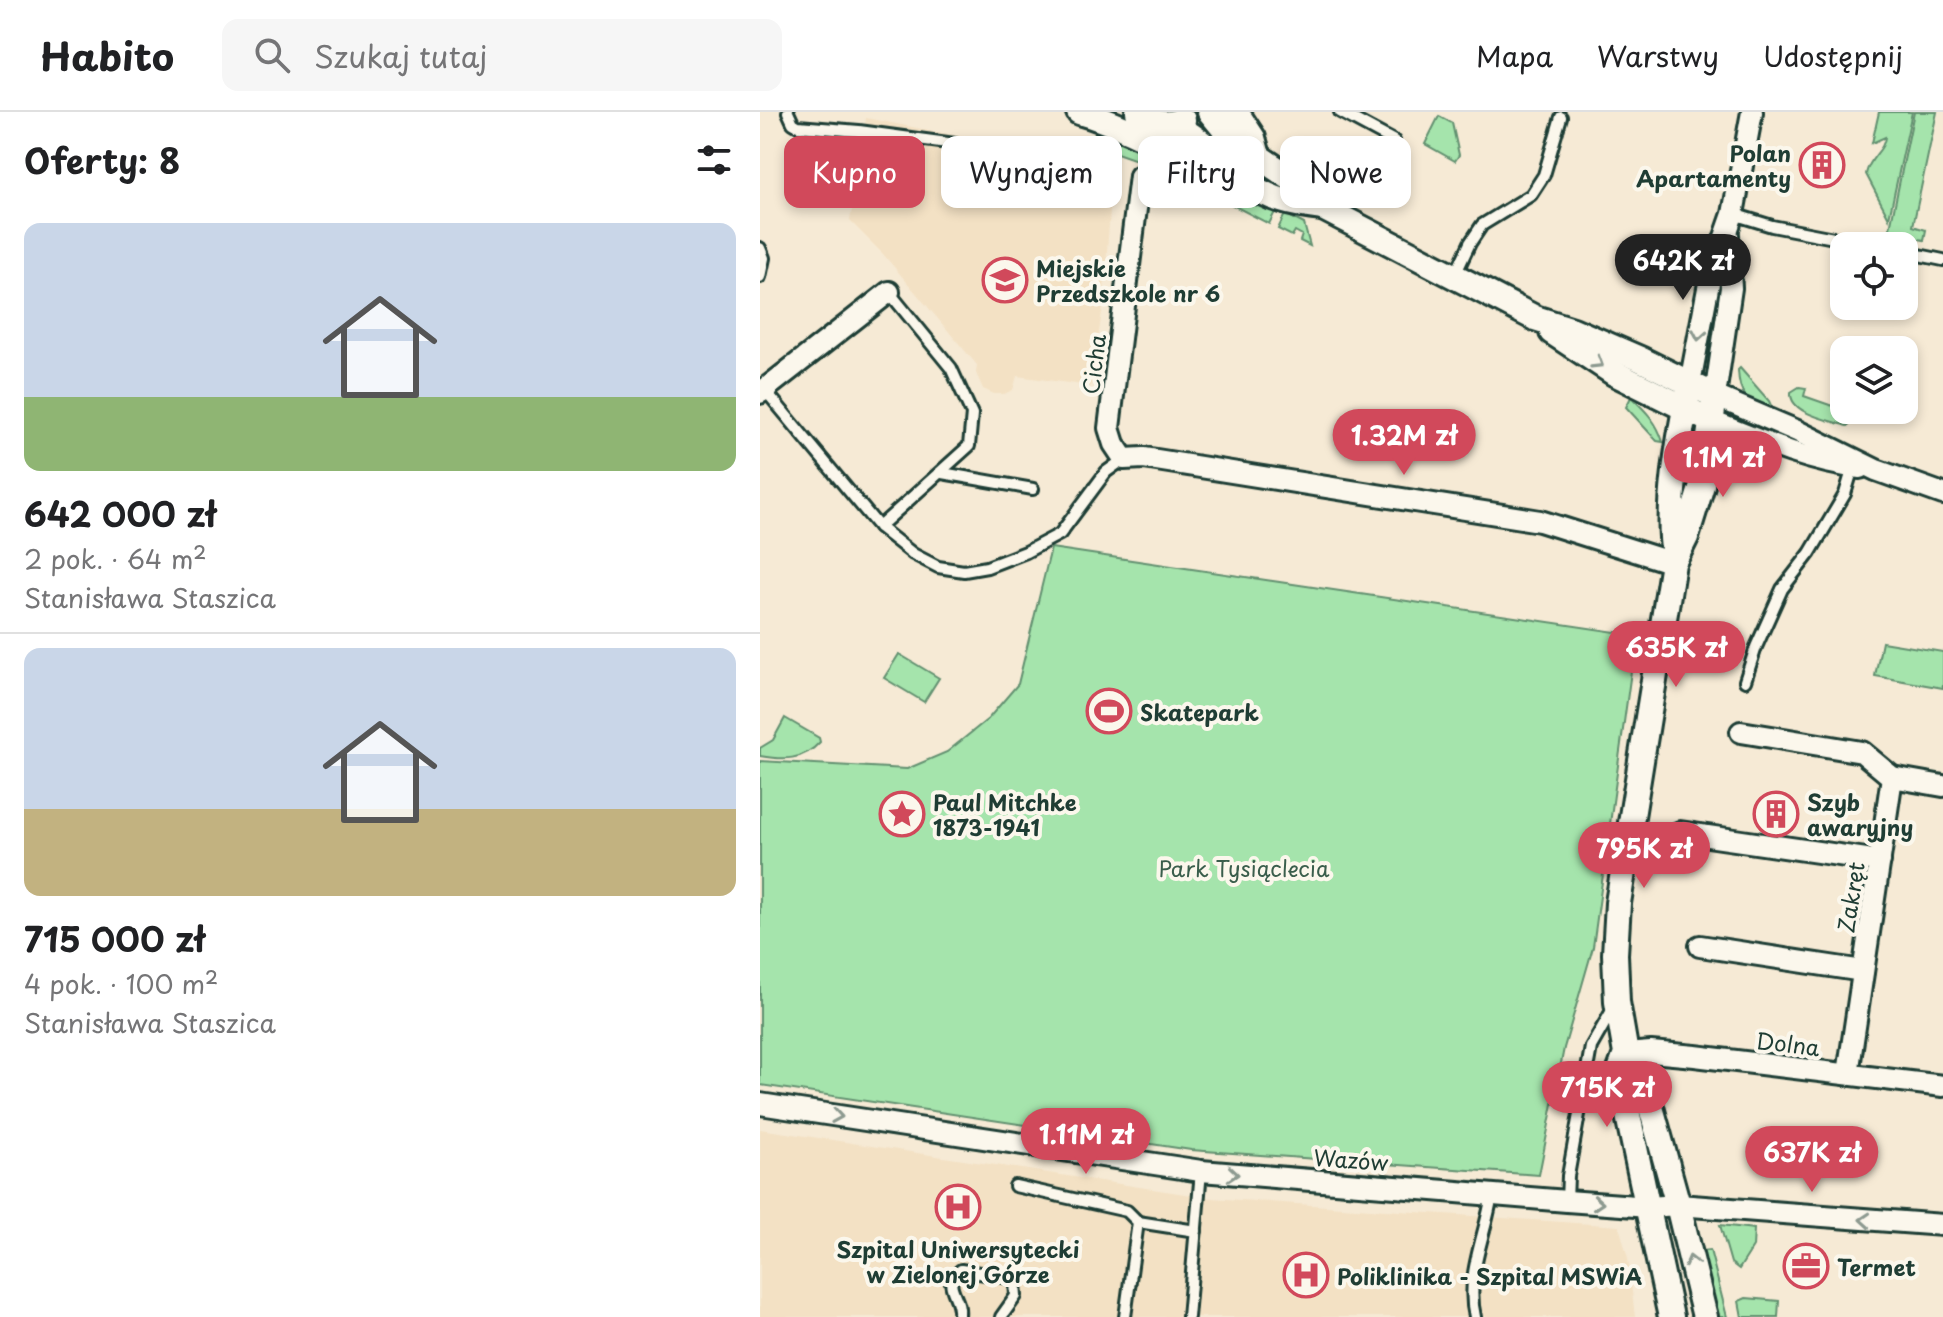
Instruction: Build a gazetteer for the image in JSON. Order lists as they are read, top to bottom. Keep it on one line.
{"streets":{"street":["Cicha","Zakręt","Dolna","Wazów"]},"crossings":[["Zakręt","Dolna"]],"parks":["Park Tysiąclecia"],"places":{"building":["Polan Apartamenty","Szyb awaryjny"],"school or university":["Miejskie Przedszkole nr 6"],"sports":["Skatepark"],"place":["Paul Mitchke 1873-1941"],"hospital":["Szpital Uniwersytecki w Zielonej Górze","Poliklinika - Szpital MSWiA"],"office":["Termet"]},"page":{"header":"Habito","search":"Szukaj tutaj","nav":["Mapa","Warstwy","Udostępnij"],"heading":"Oferty: 8","chip":["Kupno","Wynajem","Filtry","Nowe"],"list":[{"name":"642 000 zł","note":"2 pok. · 64 m² · Stanisława Staszica"},{"name":"715 000 zł","note":"4 pok. · 100 m² · Stanisława Staszica"}],"price":["642K zł","1.32M zł","1.1M zł","635K zł","795K zł","715K zł","1.11M zł","637K zł"]}}
